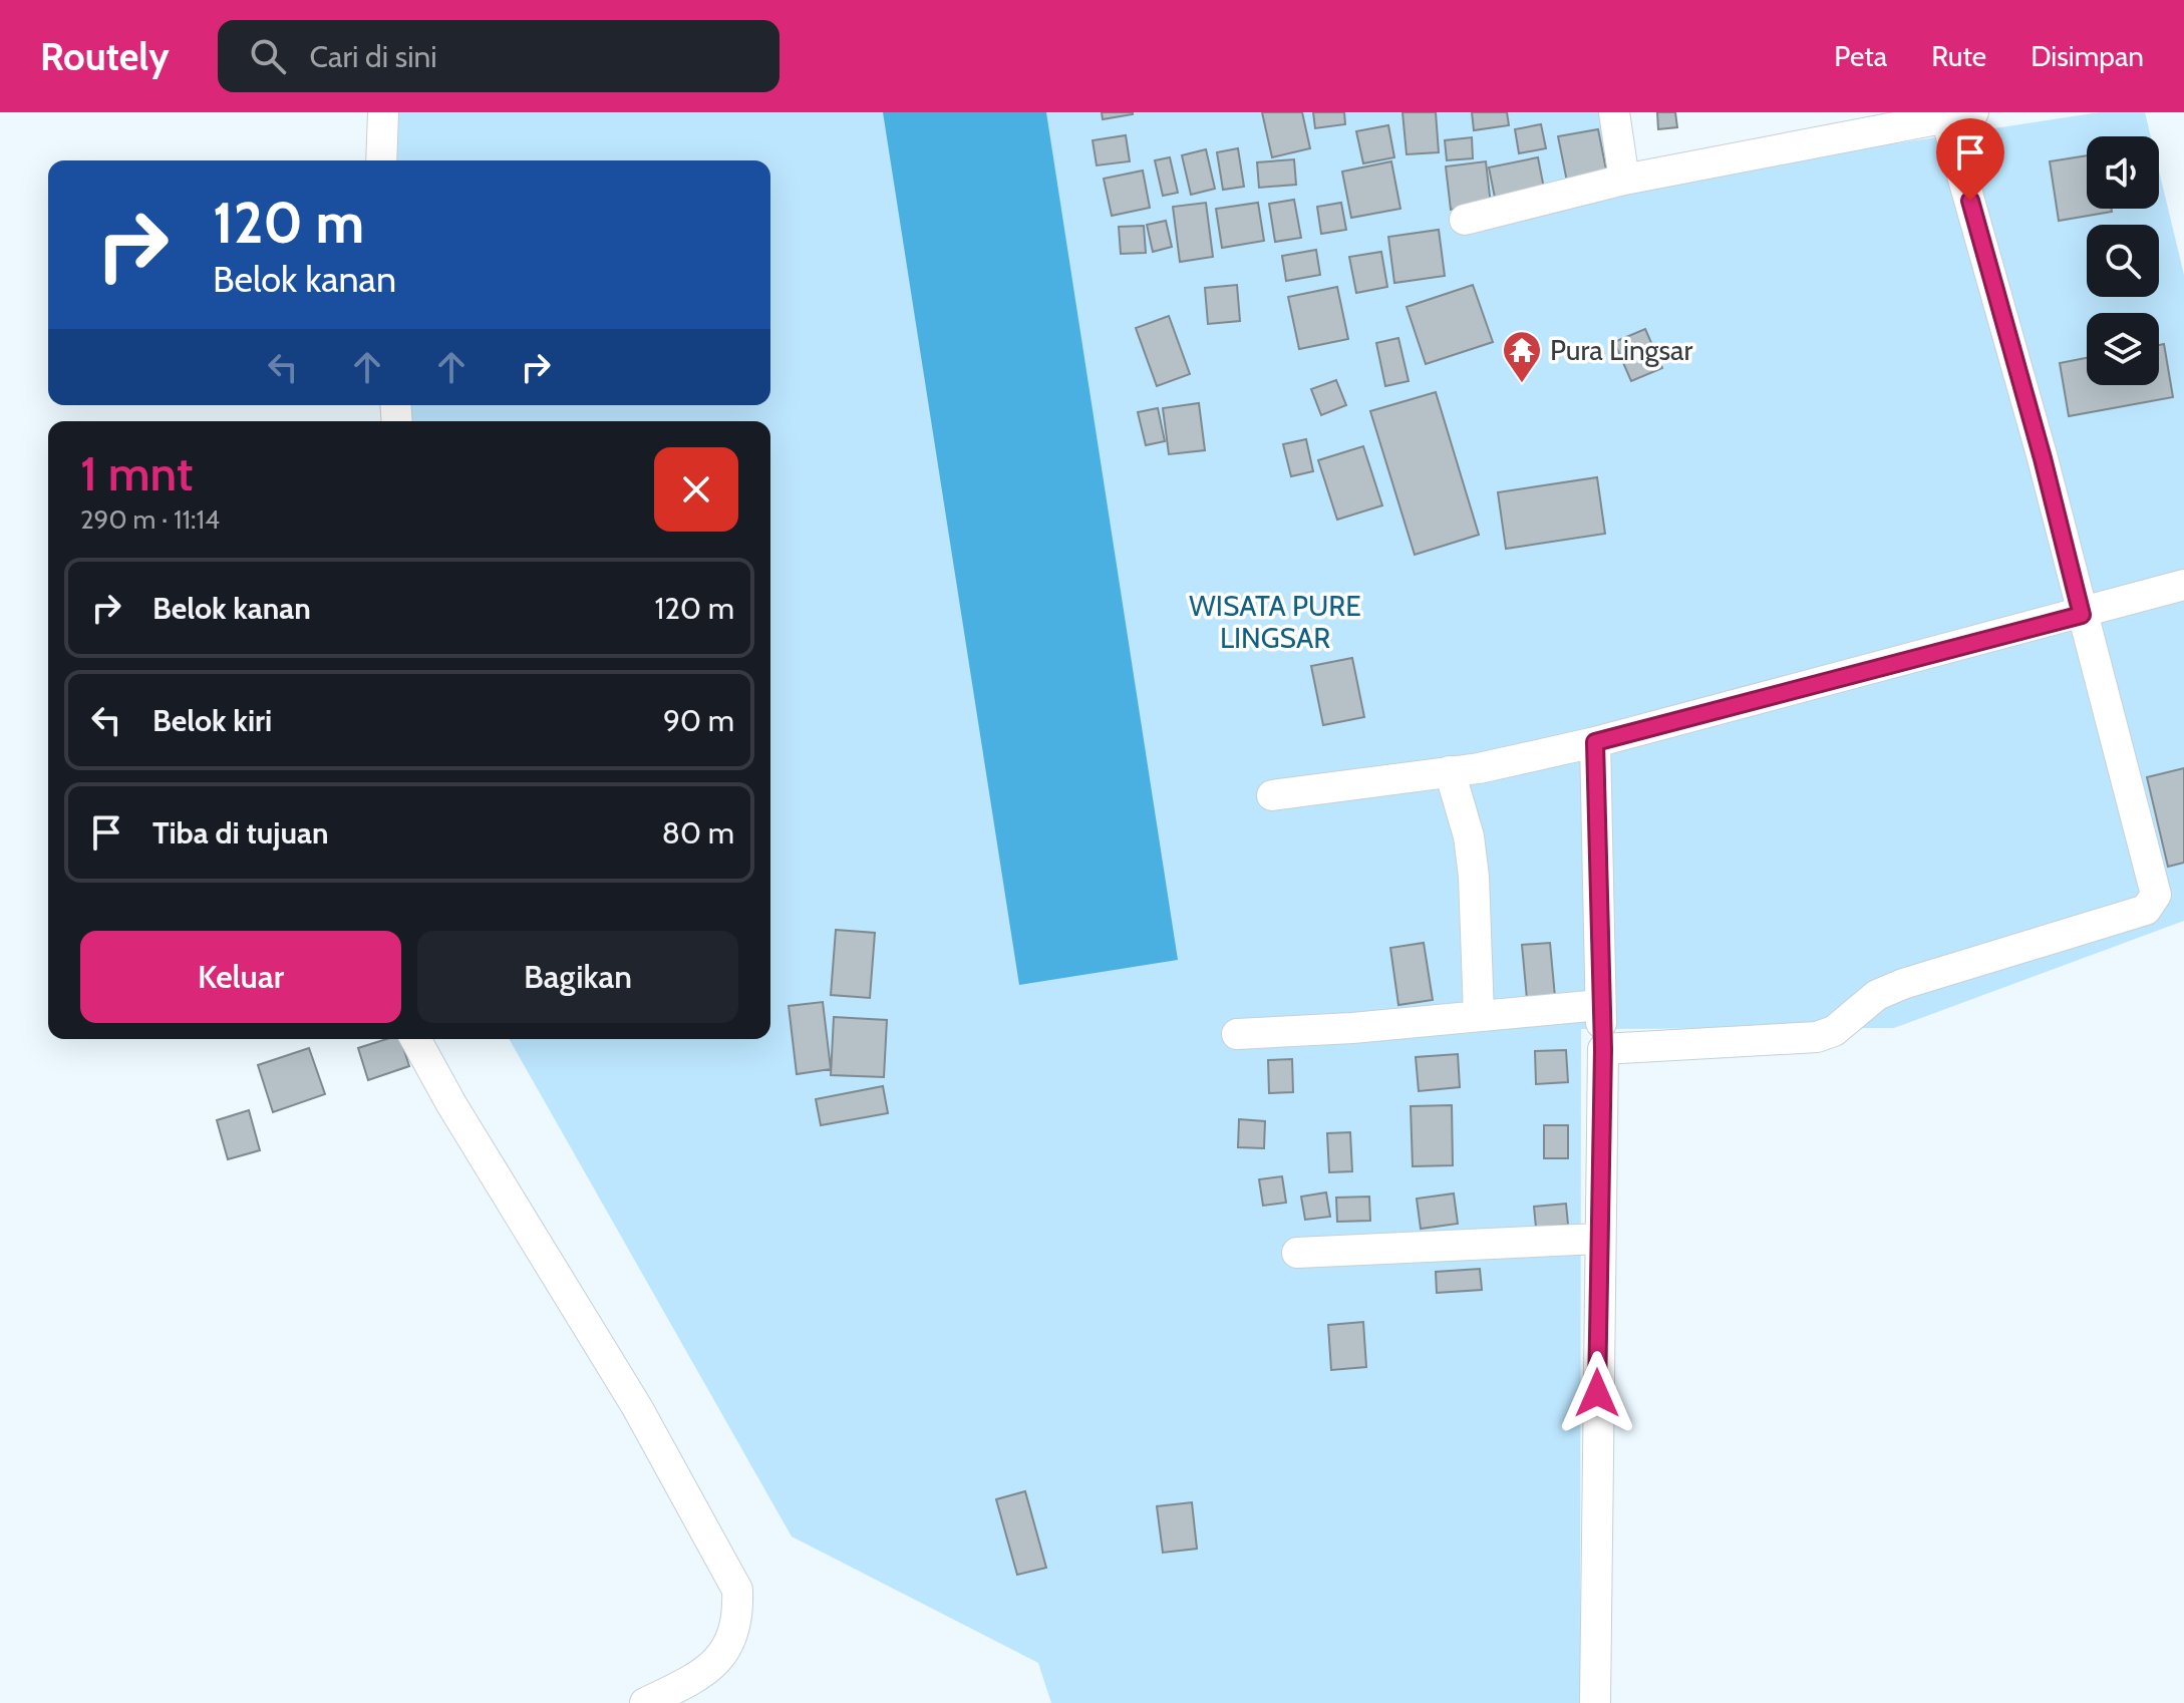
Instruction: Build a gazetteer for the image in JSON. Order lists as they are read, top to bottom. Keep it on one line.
{"parks":["WISATA PURE LINGSAR"],"places":{"temple":["Pura Lingsar"]},"page":{"header":"Routely","search":"Cari di sini","nav":["Peta","Rute","Disimpan"],"turn":["120 m","Belok kanan"],"heading":["1 mnt","290 m · 11:14"],"list":[{"name":"Belok kanan","value":"120 m"},{"name":"Belok kiri","value":"90 m"},{"name":"Tiba di tujuan","value":"80 m"}],"buttons":["Keluar","Bagikan"]}}
